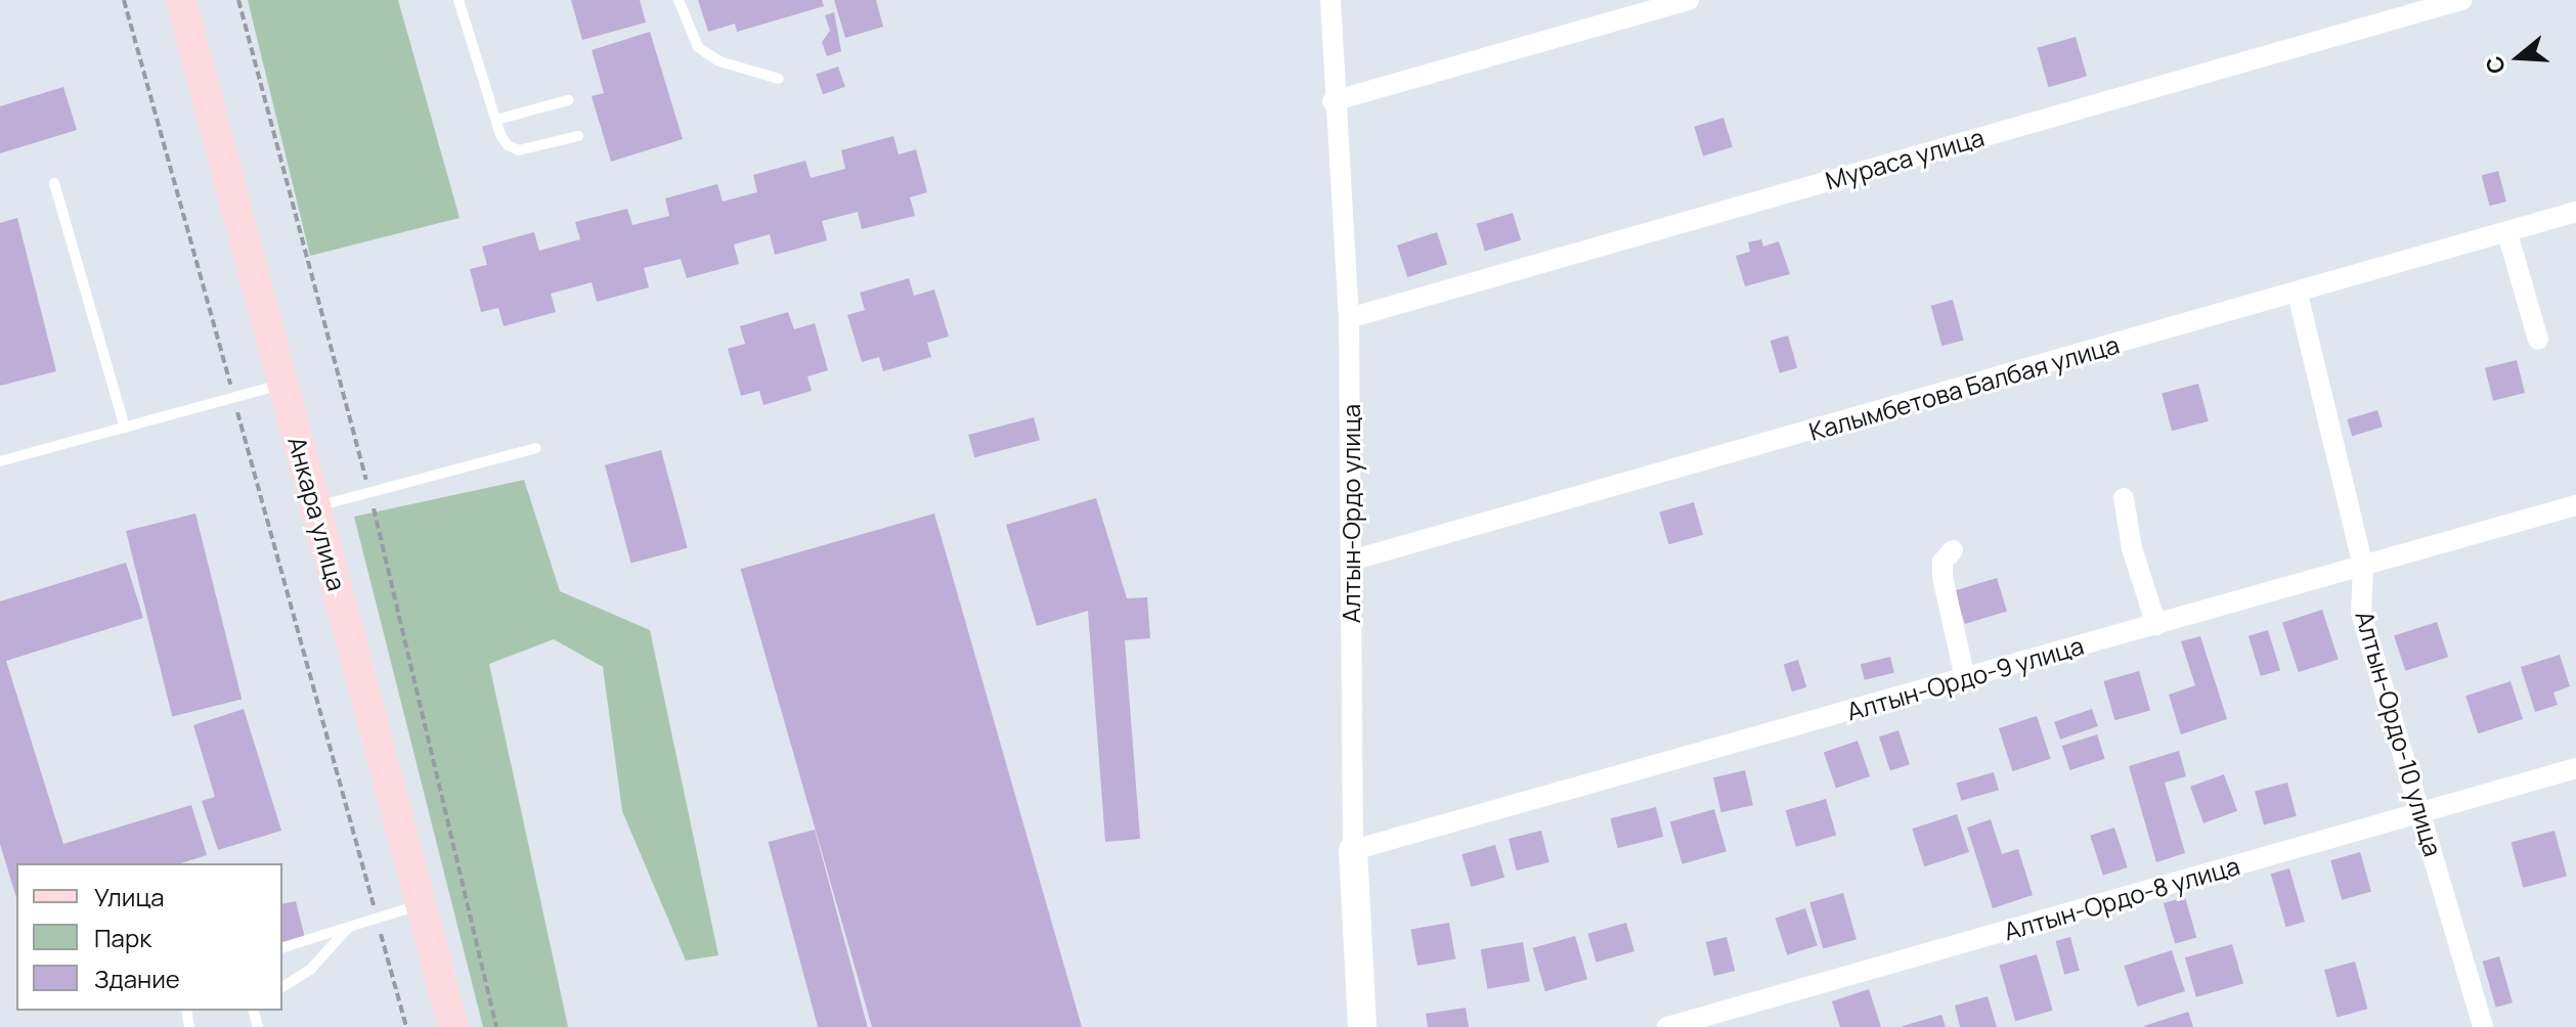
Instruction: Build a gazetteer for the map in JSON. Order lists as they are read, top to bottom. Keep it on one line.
{"streets":{"main road":["Анкара улица"],"street":["Мураса улица","Калымбетова Балбая улица","Алтын-Ордо улица","Алтын-Ордо-9 улица","Алтын-Ордо-10 улица","Алтын-Ордо-8 улица"]},"crossings":[["Мураса улица","Алтын-Ордо улица"],["Калымбетова Балбая улица","Алтын-Ордо улица"],["Калымбетова Балбая улица","Алтын-Ордо-10 улица"],["Алтын-Ордо улица","Алтын-Ордо-9 улица"],["Алтын-Ордо-9 улица","Алтын-Ордо-10 улица"],["Алтын-Ордо-10 улица","Алтын-Ордо-8 улица"]],"legend":["Улица","Парк","Здание"],"north":"left"}
